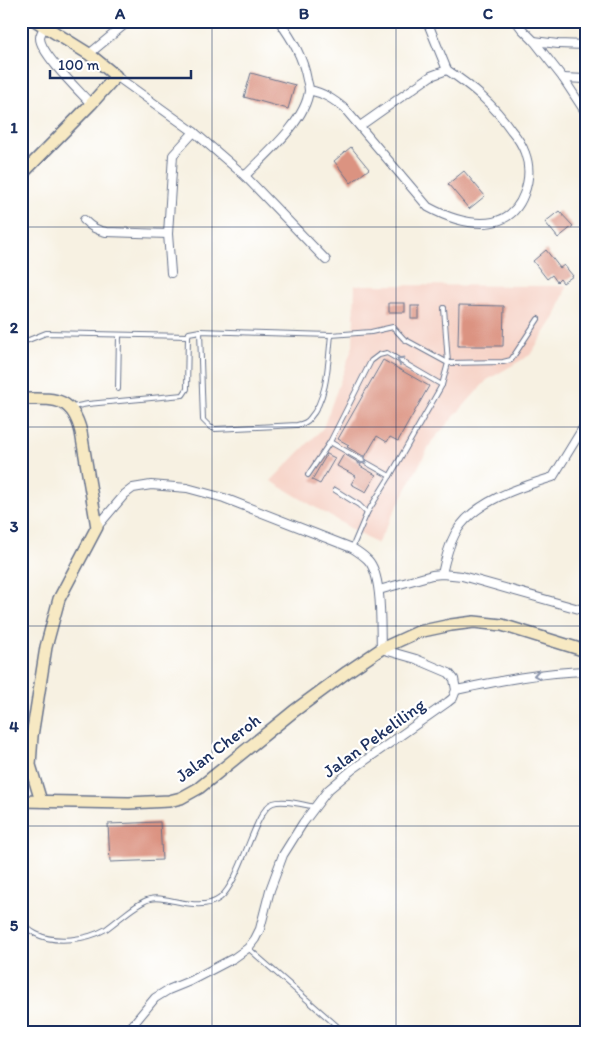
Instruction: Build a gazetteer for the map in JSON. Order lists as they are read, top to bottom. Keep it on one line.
{"streets":{"street":["Jalan Pekeliling","Jalan Cheroh"]},"scale_bar":"100 m","grid":{"columns":["A","B","C"],"rows":["1","2","3","4","5"]}}
